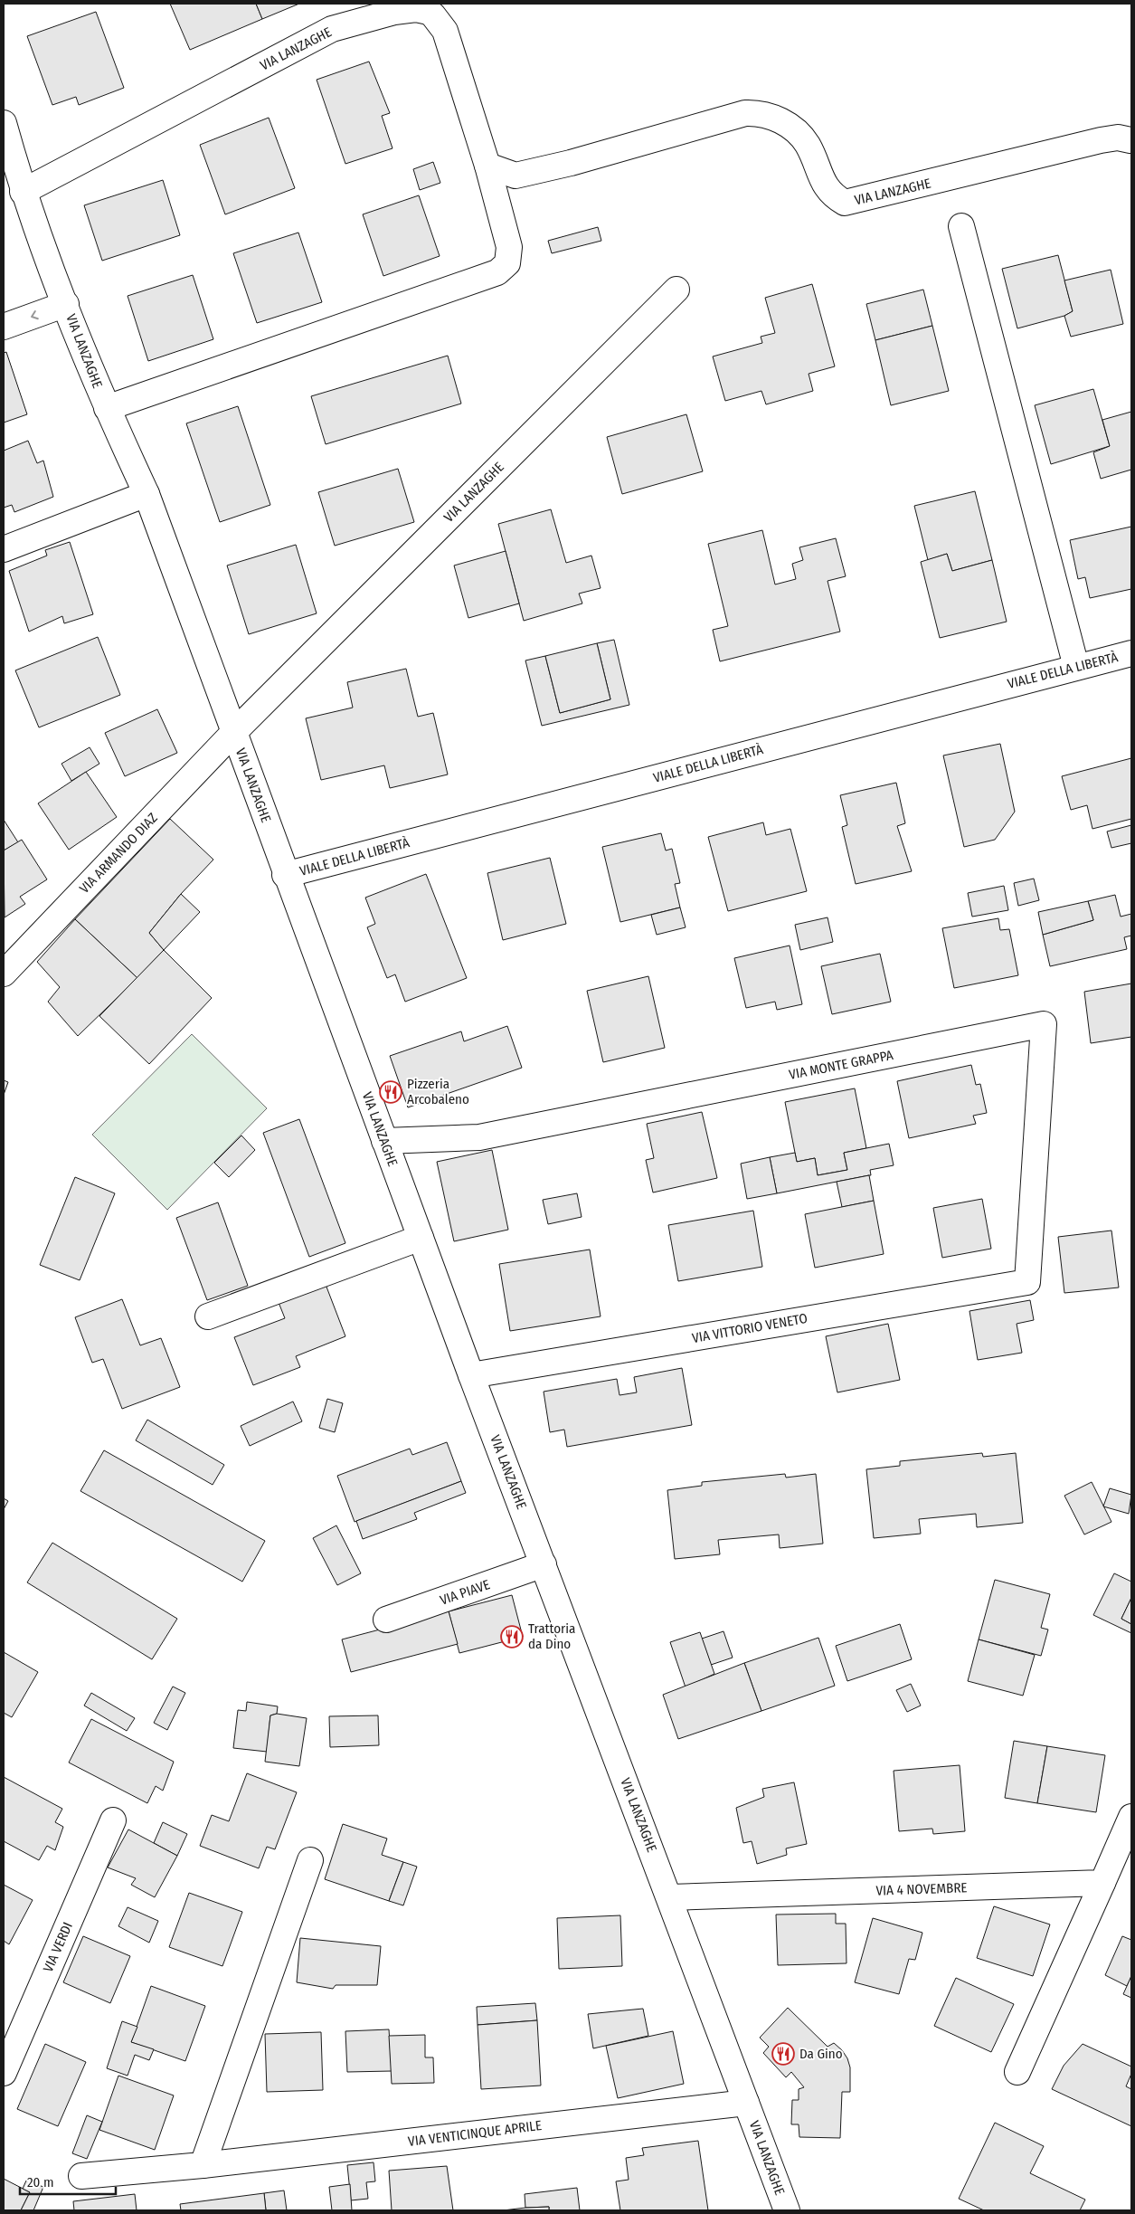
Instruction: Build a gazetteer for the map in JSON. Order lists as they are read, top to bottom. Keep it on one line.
{"streets":{"street":["VIA LANZAGHE","VIALE DELLA LIBERTÀ","VIA ARMANDO DIAZ","VIA MONTE GRAPPA","VIA VITTORIO VENETO","VIA PIAVE","VIA 4 NOVEMBRE","VIA VERDI","VIA VENTICINQUE APRILE"]},"crossings":[["VIA LANZAGHE","VIALE DELLA LIBERTÀ"],["VIA LANZAGHE","VIA ARMANDO DIAZ"],["VIA LANZAGHE","VIA MONTE GRAPPA"],["VIA LANZAGHE","VIA VITTORIO VENETO"],["VIA LANZAGHE","VIA PIAVE"],["VIA LANZAGHE","VIA 4 NOVEMBRE"],["VIA LANZAGHE","VIA VENTICINQUE APRILE"],["VIA MONTE GRAPPA","VIA VITTORIO VENETO"]],"places":{"restaurant":["Pizzeria Arcobaleno","Trattoria da Dino","Da Gino"]},"scale_bar":"20 m"}
